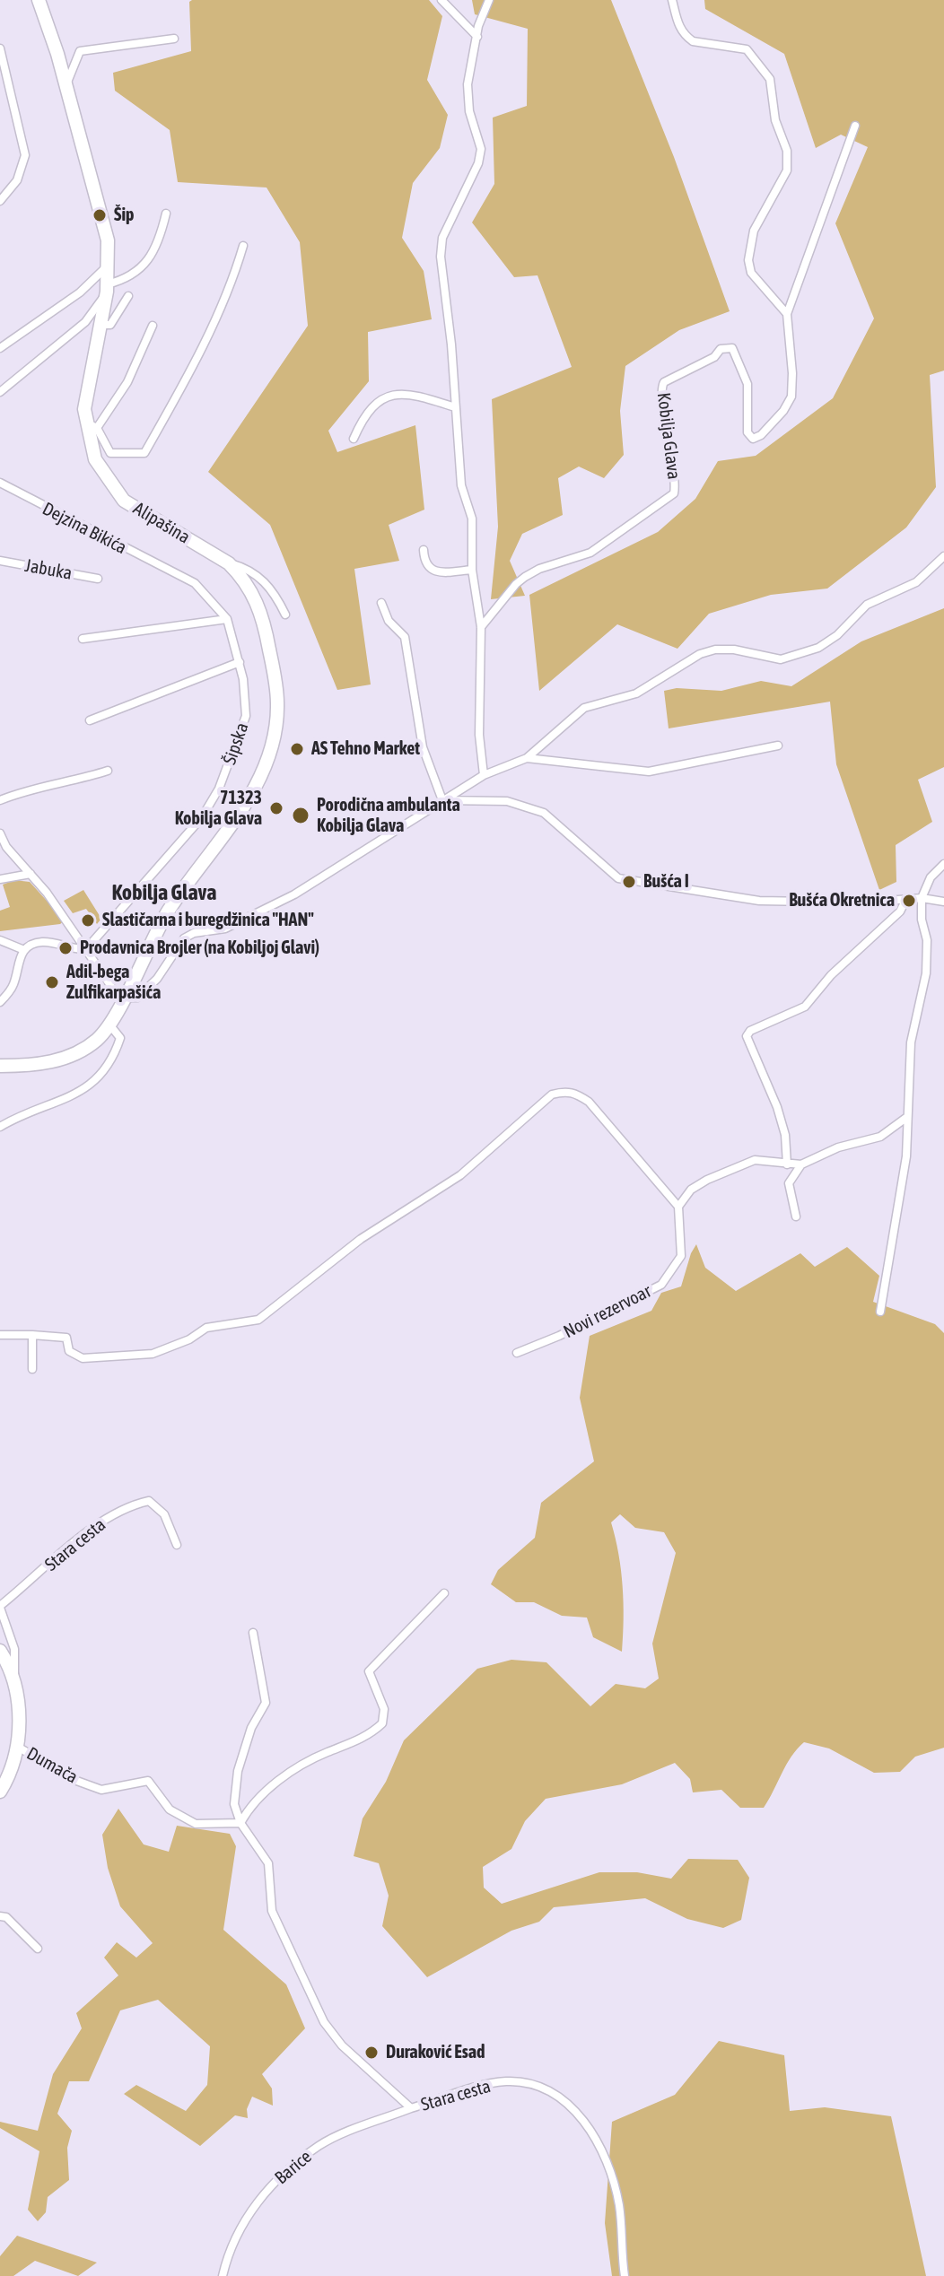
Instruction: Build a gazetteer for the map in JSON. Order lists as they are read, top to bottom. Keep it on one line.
{"streets":{"main road":["Alipašina"],"street":["Kobilja Glava","Dejzina Bikića","Jabuka","Šipska","Novi rezervoar","Stara cesta","Dumača","Barice"]},"crossings":[["Dejzina Bikića","Šipska"],["Stara cesta","Dumača"],["Stara cesta","Barice"]],"districts":["Kobilja Glava"],"places":["Šip","AS Tehno Market","71323 Kobilja Glava","Porodična ambulanta Kobilja Glava","Bušća I","Bušća Okretnica","Slastičarna i buregdžinica \"HAN\"","Prodavnica Brojler (na Kobiljoj Glavi)","Adil-bega Zulfikarpašića","Duraković Esad"]}
